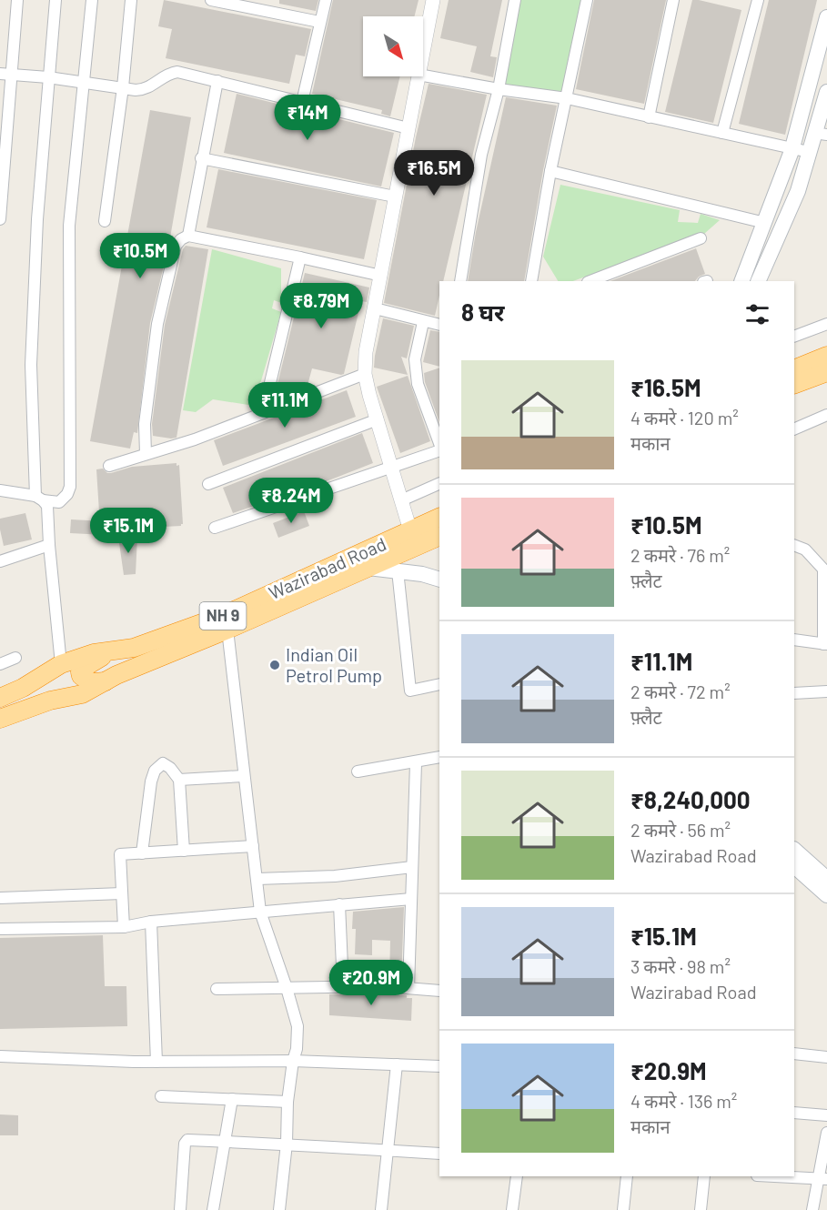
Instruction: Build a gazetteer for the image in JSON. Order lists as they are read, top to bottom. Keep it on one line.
{"streets":{"highway":["Wazirabad Road","NH 9"]},"places":["Indian Oil Petrol Pump"],"north":"bottom right","page":{"price":["₹14M","₹16.5M","₹10.5M","₹8.79M","₹11.1M","₹8.24M","₹15.1M","₹20.9M"],"heading":"8 घर","list":[{"name":"₹16.5M","note":"4 कमरे · 120 m² · मकान"},{"name":"₹10.5M","note":"2 कमरे · 76 m² · फ़्लैट"},{"name":"₹11.1M","note":"2 कमरे · 72 m² · फ़्लैट"},{"name":"₹8,240,000","note":"2 कमरे · 56 m² · Wazirabad Road"},{"name":"₹15.1M","note":"3 कमरे · 98 m² · Wazirabad Road"},{"name":"₹20.9M","note":"4 कमरे · 136 m² · मकान"}]}}
